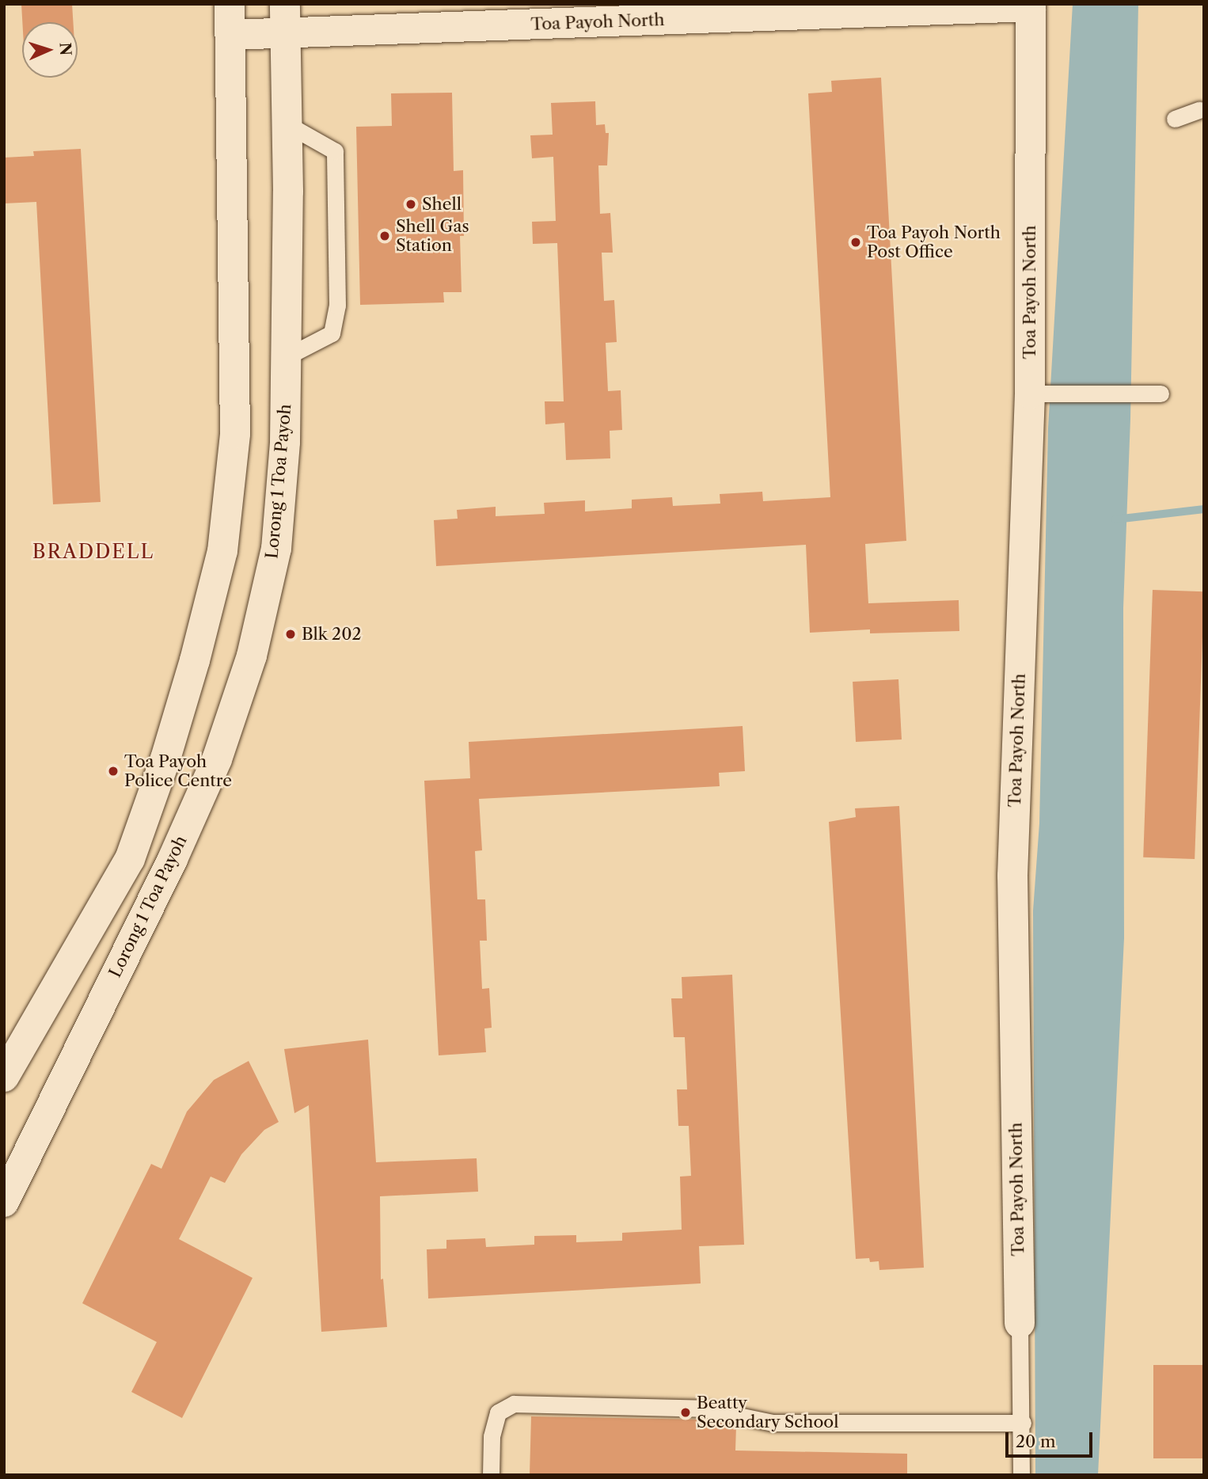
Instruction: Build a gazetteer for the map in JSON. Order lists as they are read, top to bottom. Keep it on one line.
{"streets":{"main road":["Toa Payoh North","Lorong 1 Toa Payoh"]},"crossings":[["Toa Payoh North","Lorong 1 Toa Payoh"]],"districts":["BRADDELL"],"places":["Shell","Shell Gas Station","Toa Payoh North Post Office","Blk 202","Toa Payoh Police Centre","Beatty Secondary School"],"scale_bar":"20 m","north":"right"}
